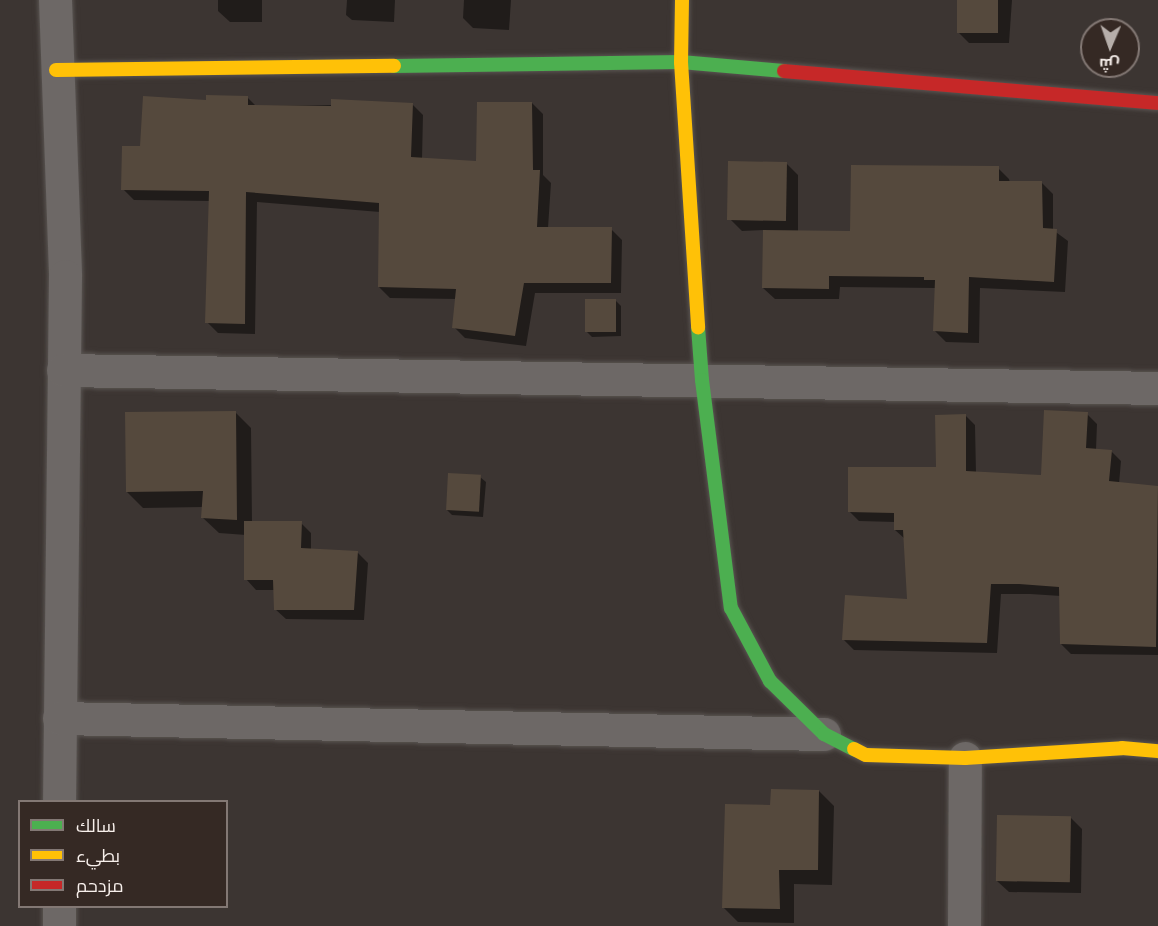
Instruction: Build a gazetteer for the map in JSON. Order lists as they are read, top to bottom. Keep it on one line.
{"legend":["سالك","بطيء","مزدحم"],"north":"bottom"}
